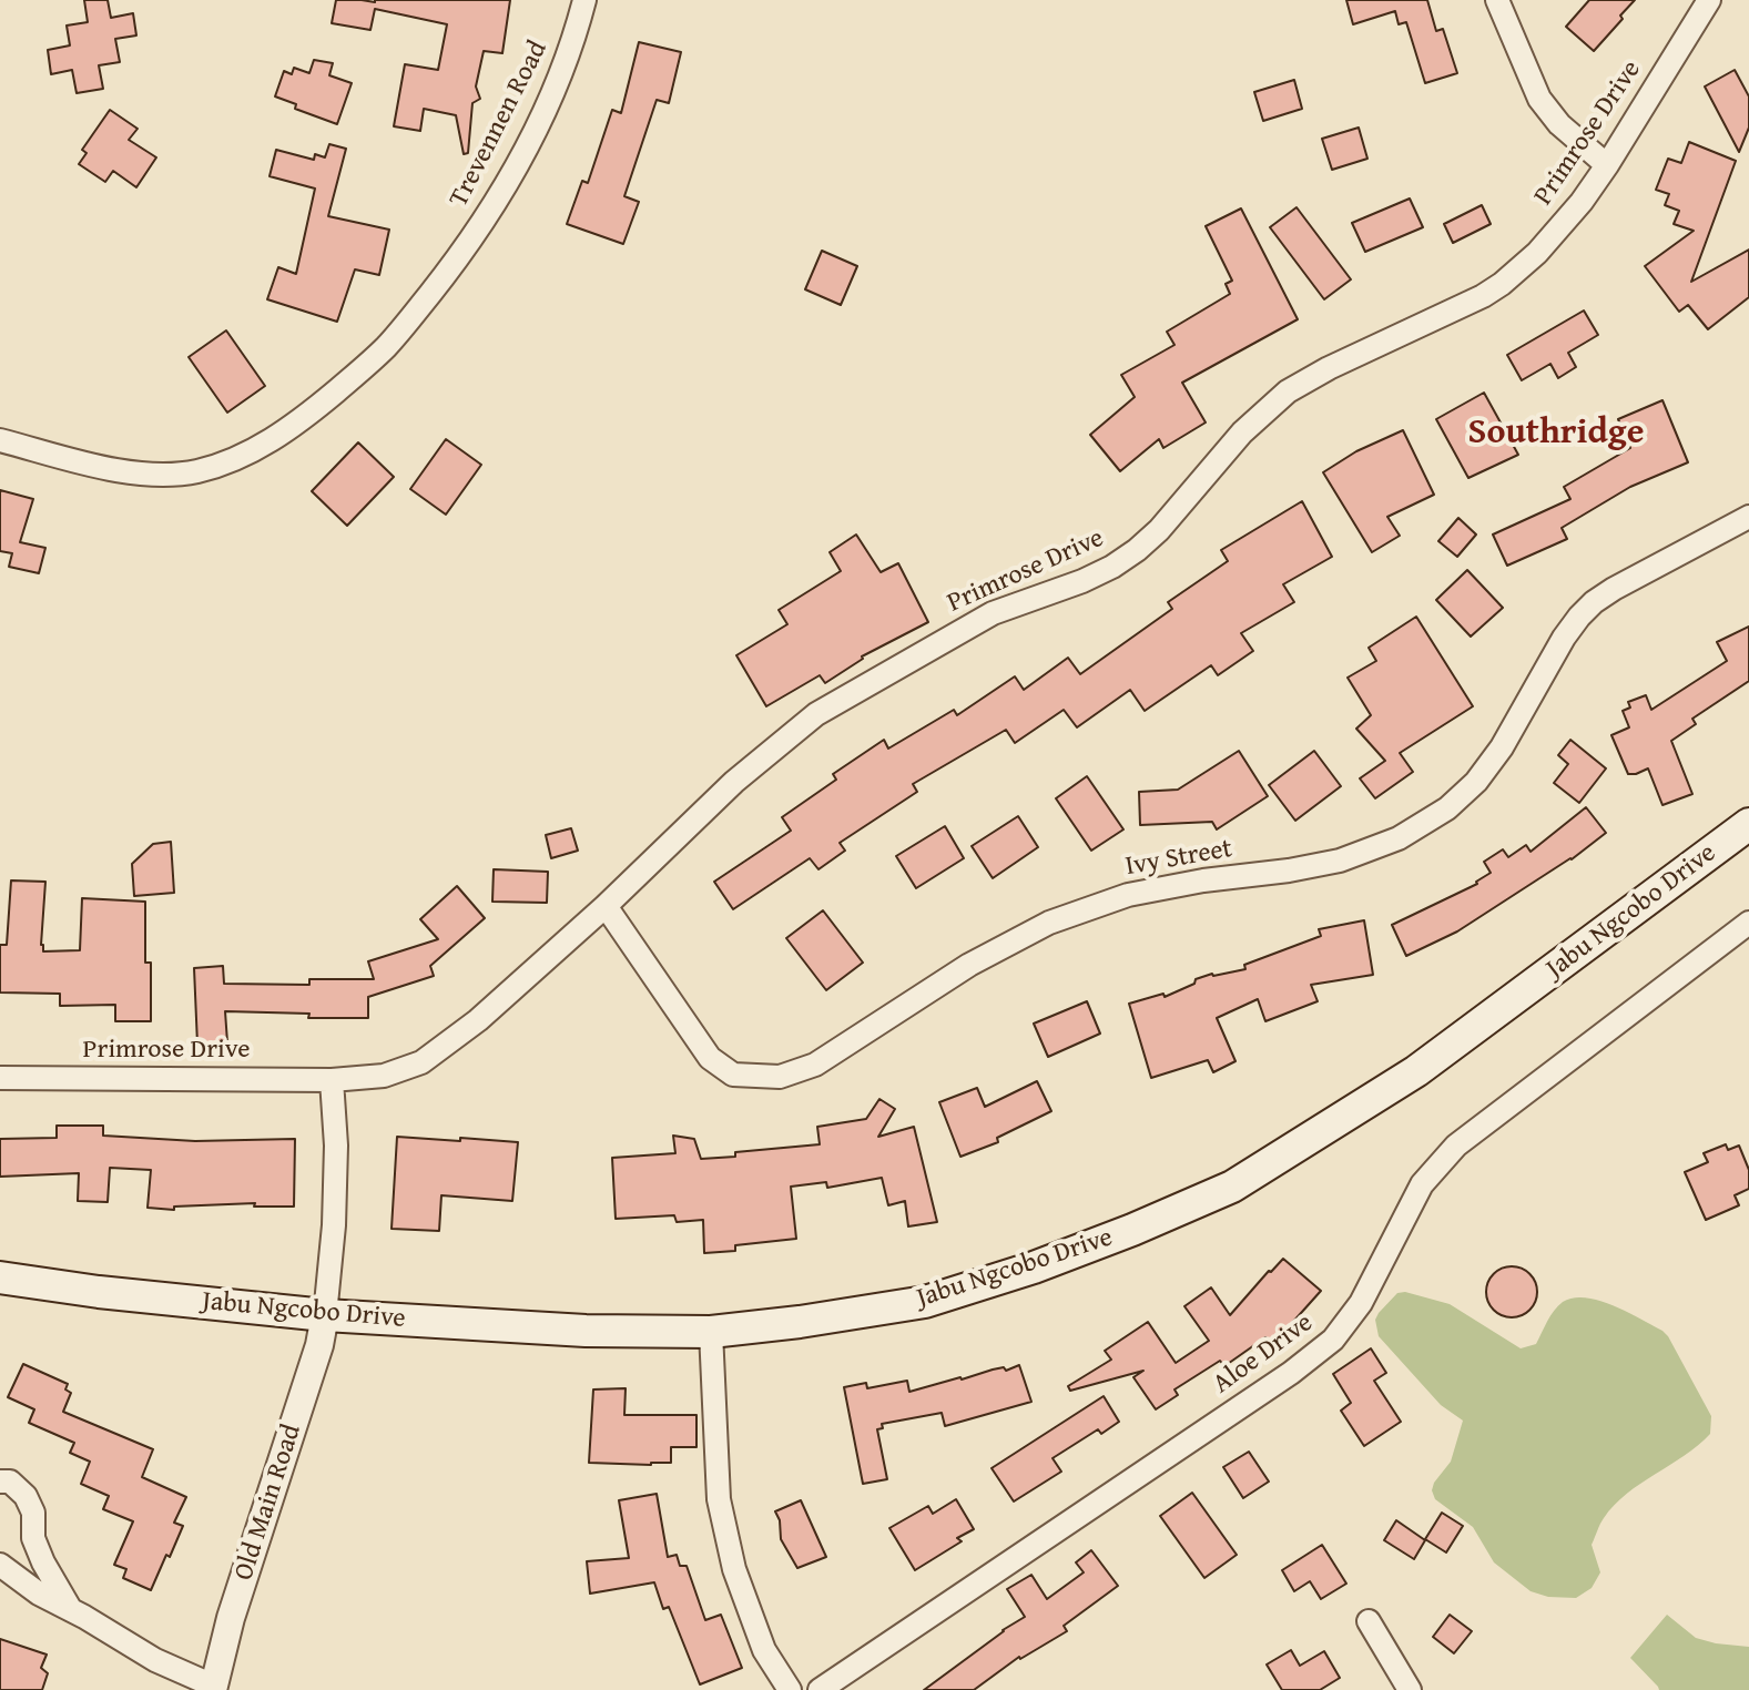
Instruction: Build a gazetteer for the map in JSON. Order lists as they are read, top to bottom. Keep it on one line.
{"streets":{"main road":["Jabu Ngcobo Drive"],"street":["Trevennen Road","Primrose Drive","Ivy Street","Aloe Drive","Old Main Road"]},"crossings":[["Primrose Drive","Ivy Street"],["Jabu Ngcobo Drive","Old Main Road"]],"districts":["Southridge"]}
